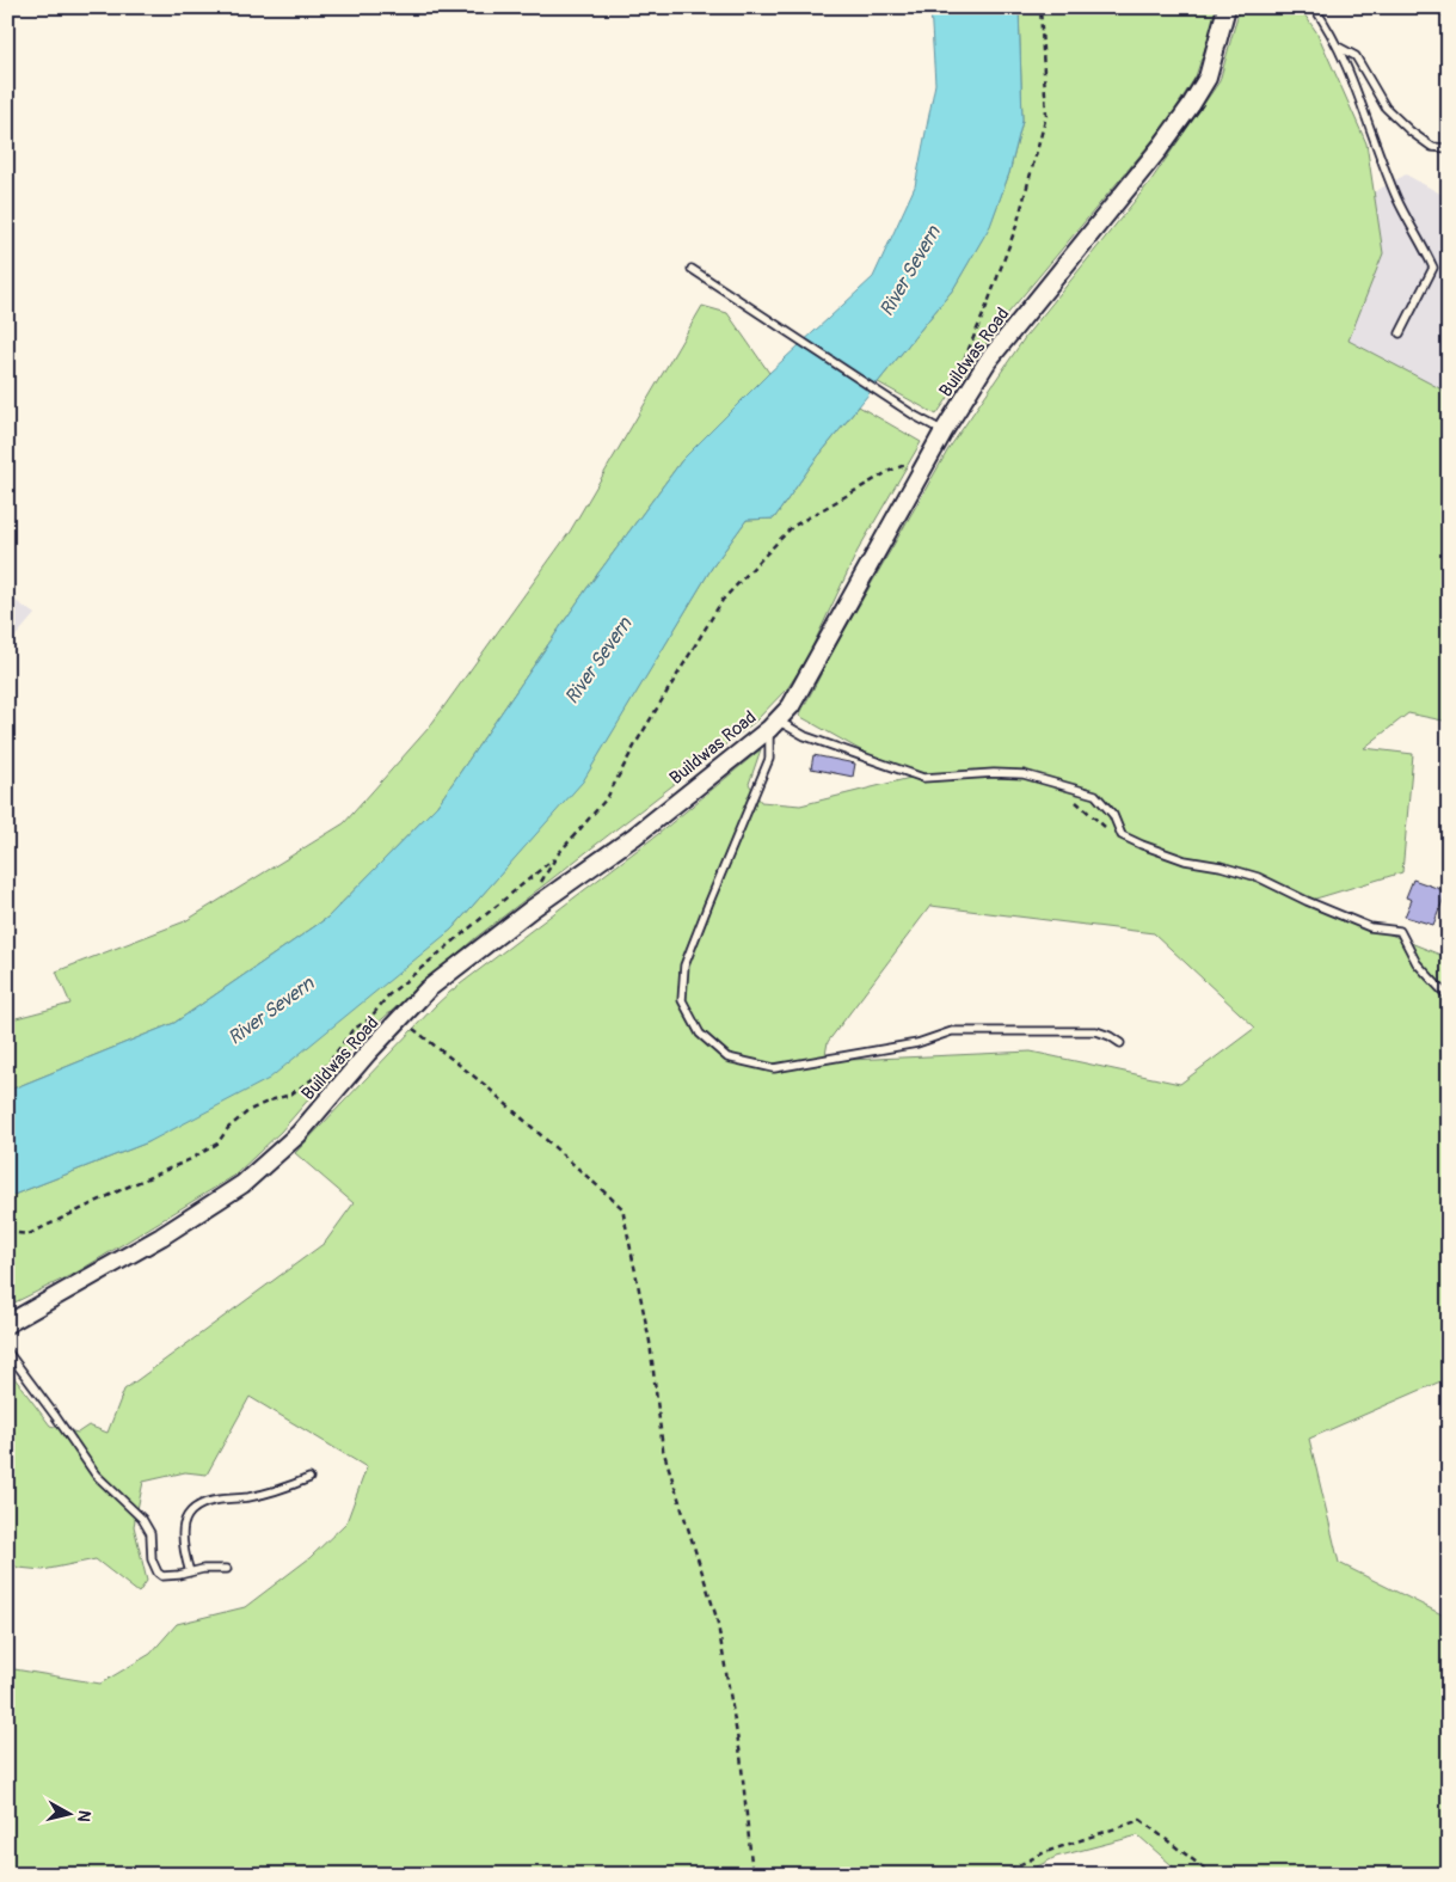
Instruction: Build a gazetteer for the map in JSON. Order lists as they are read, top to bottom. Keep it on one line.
{"streets":{"street":["Buildwas Road"]},"water":["River Severn"],"north":"right"}
